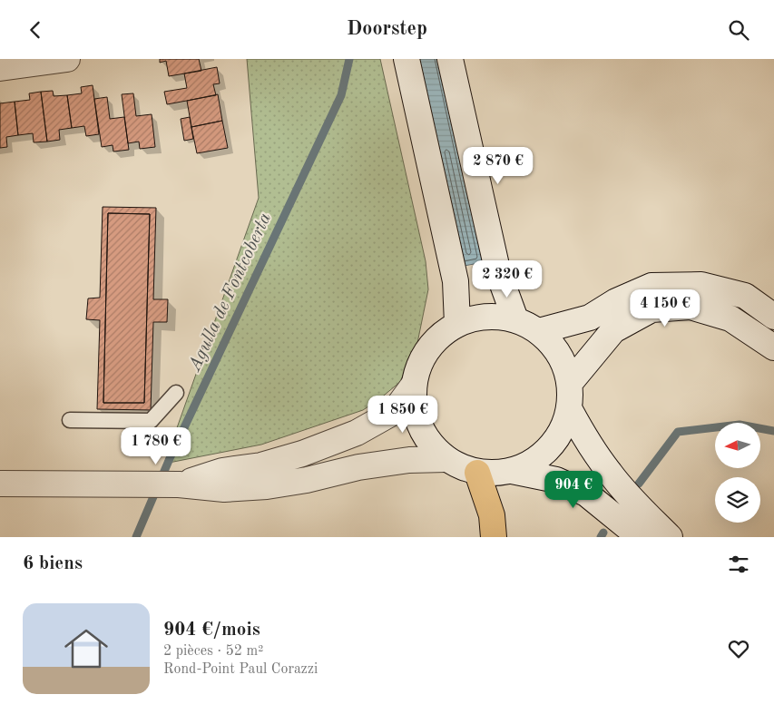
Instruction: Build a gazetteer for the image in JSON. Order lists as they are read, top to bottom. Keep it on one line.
{"water":["Agulla de Fontcoberta"],"north":"left","page":{"header":"Doorstep","price":["2 870 €","2 320 €","4 150 €","1 850 €","1 780 €","904 €"],"heading":"6 biens","list":[{"name":"904 €/mois","note":"2 pièces · 52 m² · Rond-Point Paul Corazzi"}]}}
